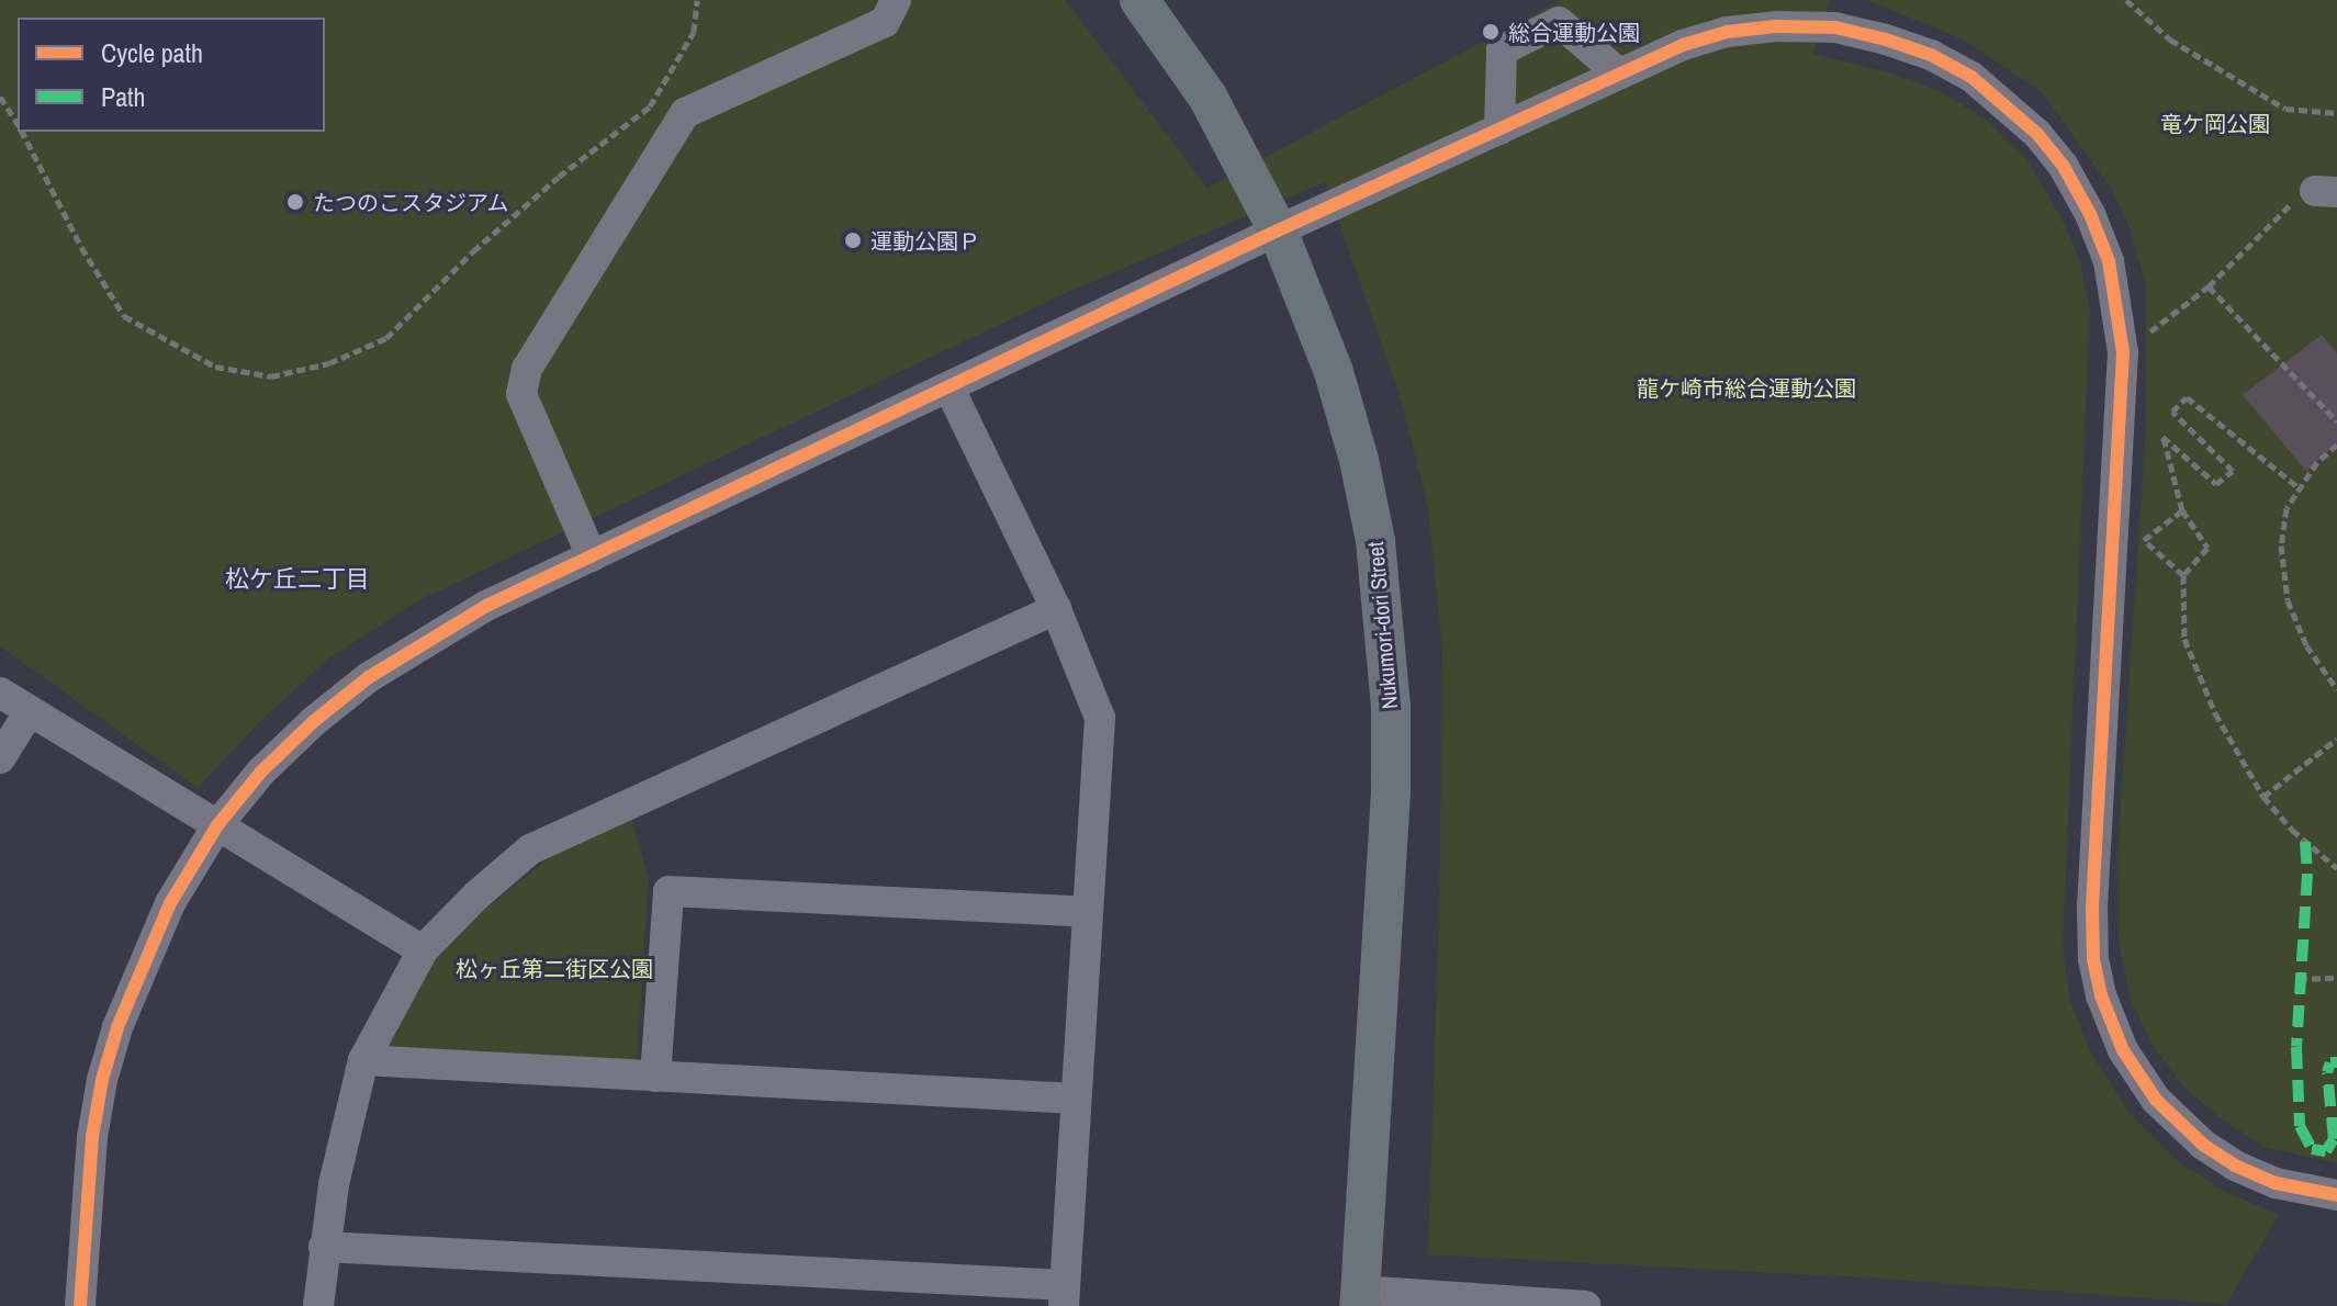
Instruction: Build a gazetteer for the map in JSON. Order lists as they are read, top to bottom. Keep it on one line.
{"streets":{"main road":["Nukumori-dori Street"]},"districts":["松ケ丘二丁目"],"parks":["竜ケ岡公園","龍ケ崎市総合運動公園","松ヶ丘第二街区公園"],"places":["総合運動公園","たつのこスタジアム","運動公園Ｐ"],"legend":["Cycle path","Path"]}
